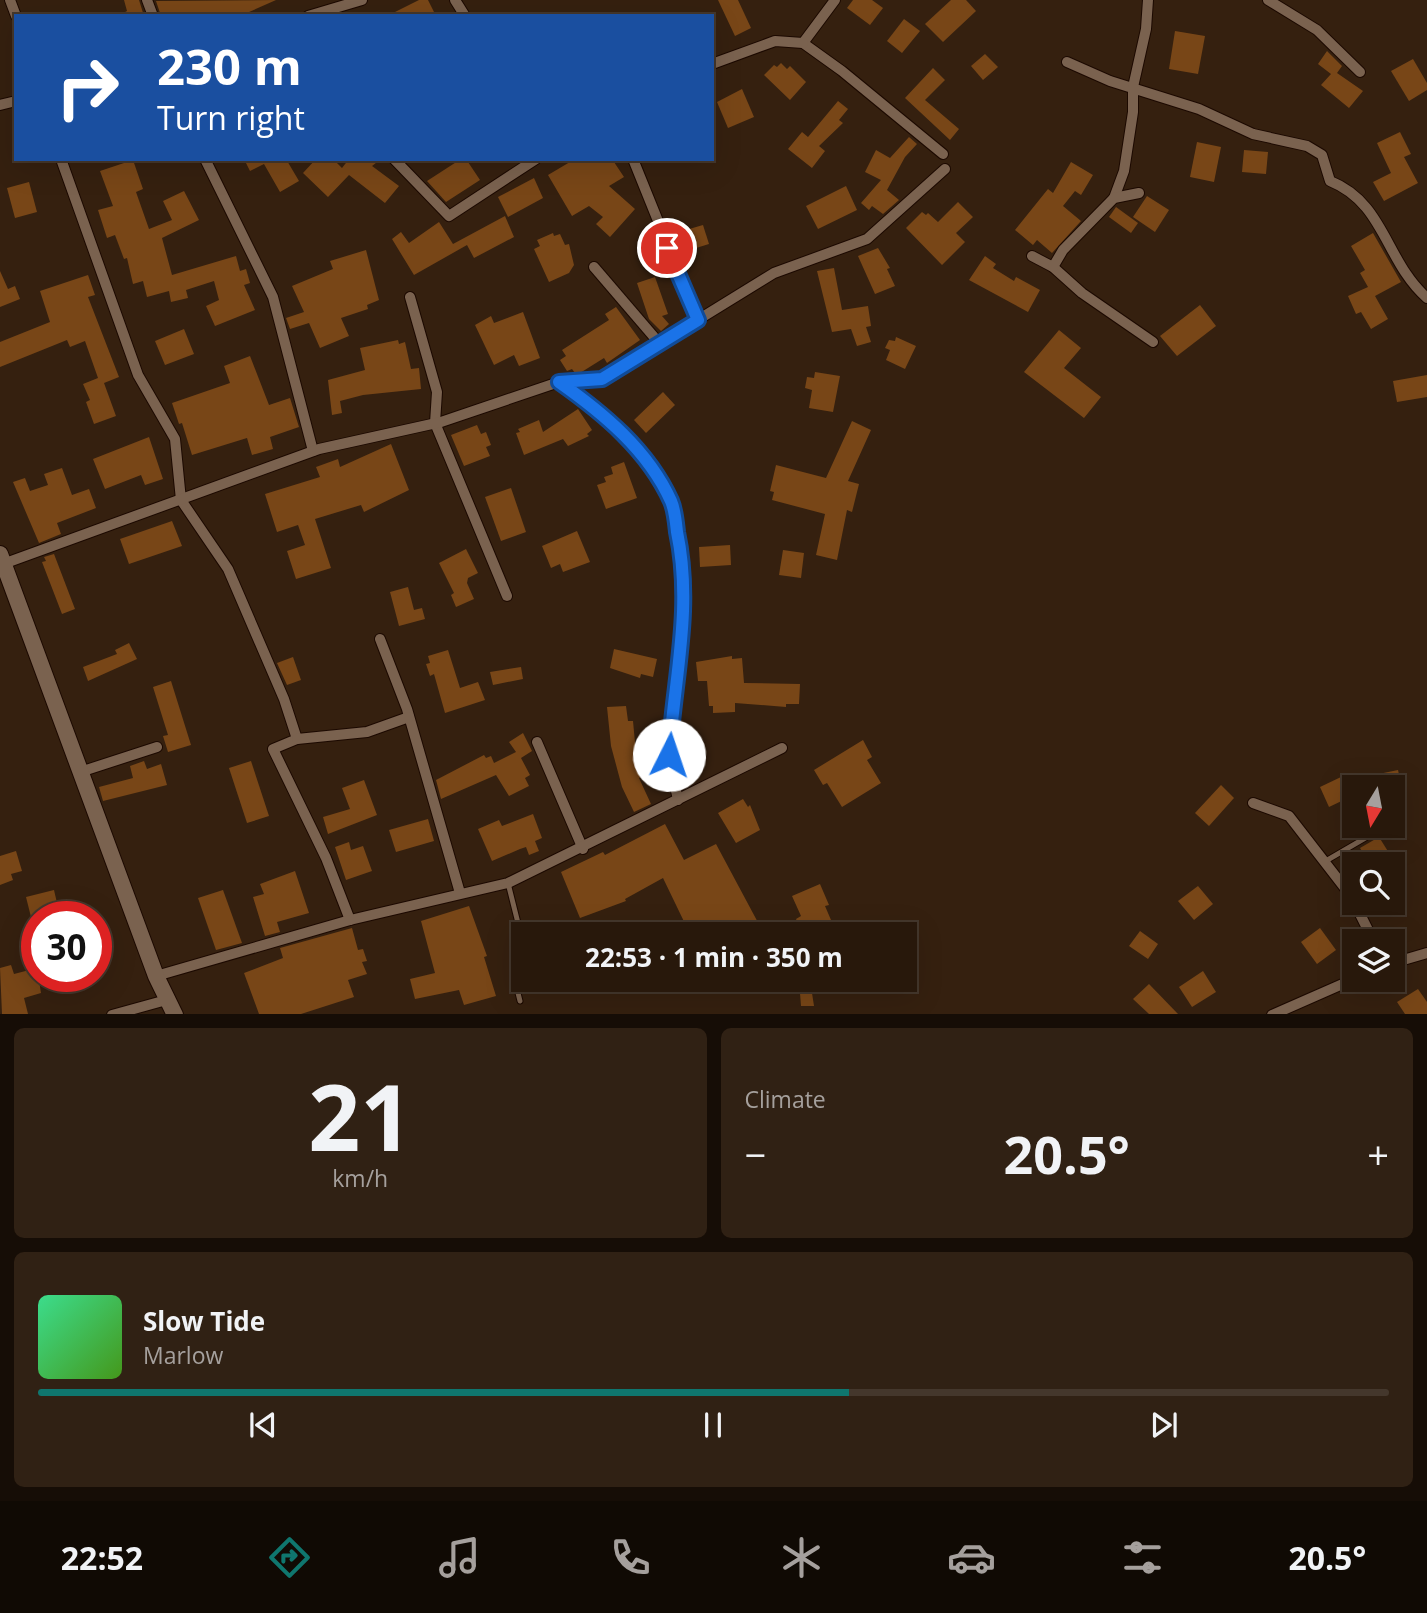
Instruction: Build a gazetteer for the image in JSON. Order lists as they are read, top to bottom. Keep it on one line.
{"north":"bottom","page":{"turn":["230 m","Turn right"],"limit":"30","trip":"22:53 · 1 min · 350 m","tile":[["21","km/h"],"Climate"],"heat":["−","20.5°","+"],"song":["Slow Tide","Marlow"],"tabs":["22:52","20.5°"]}}
